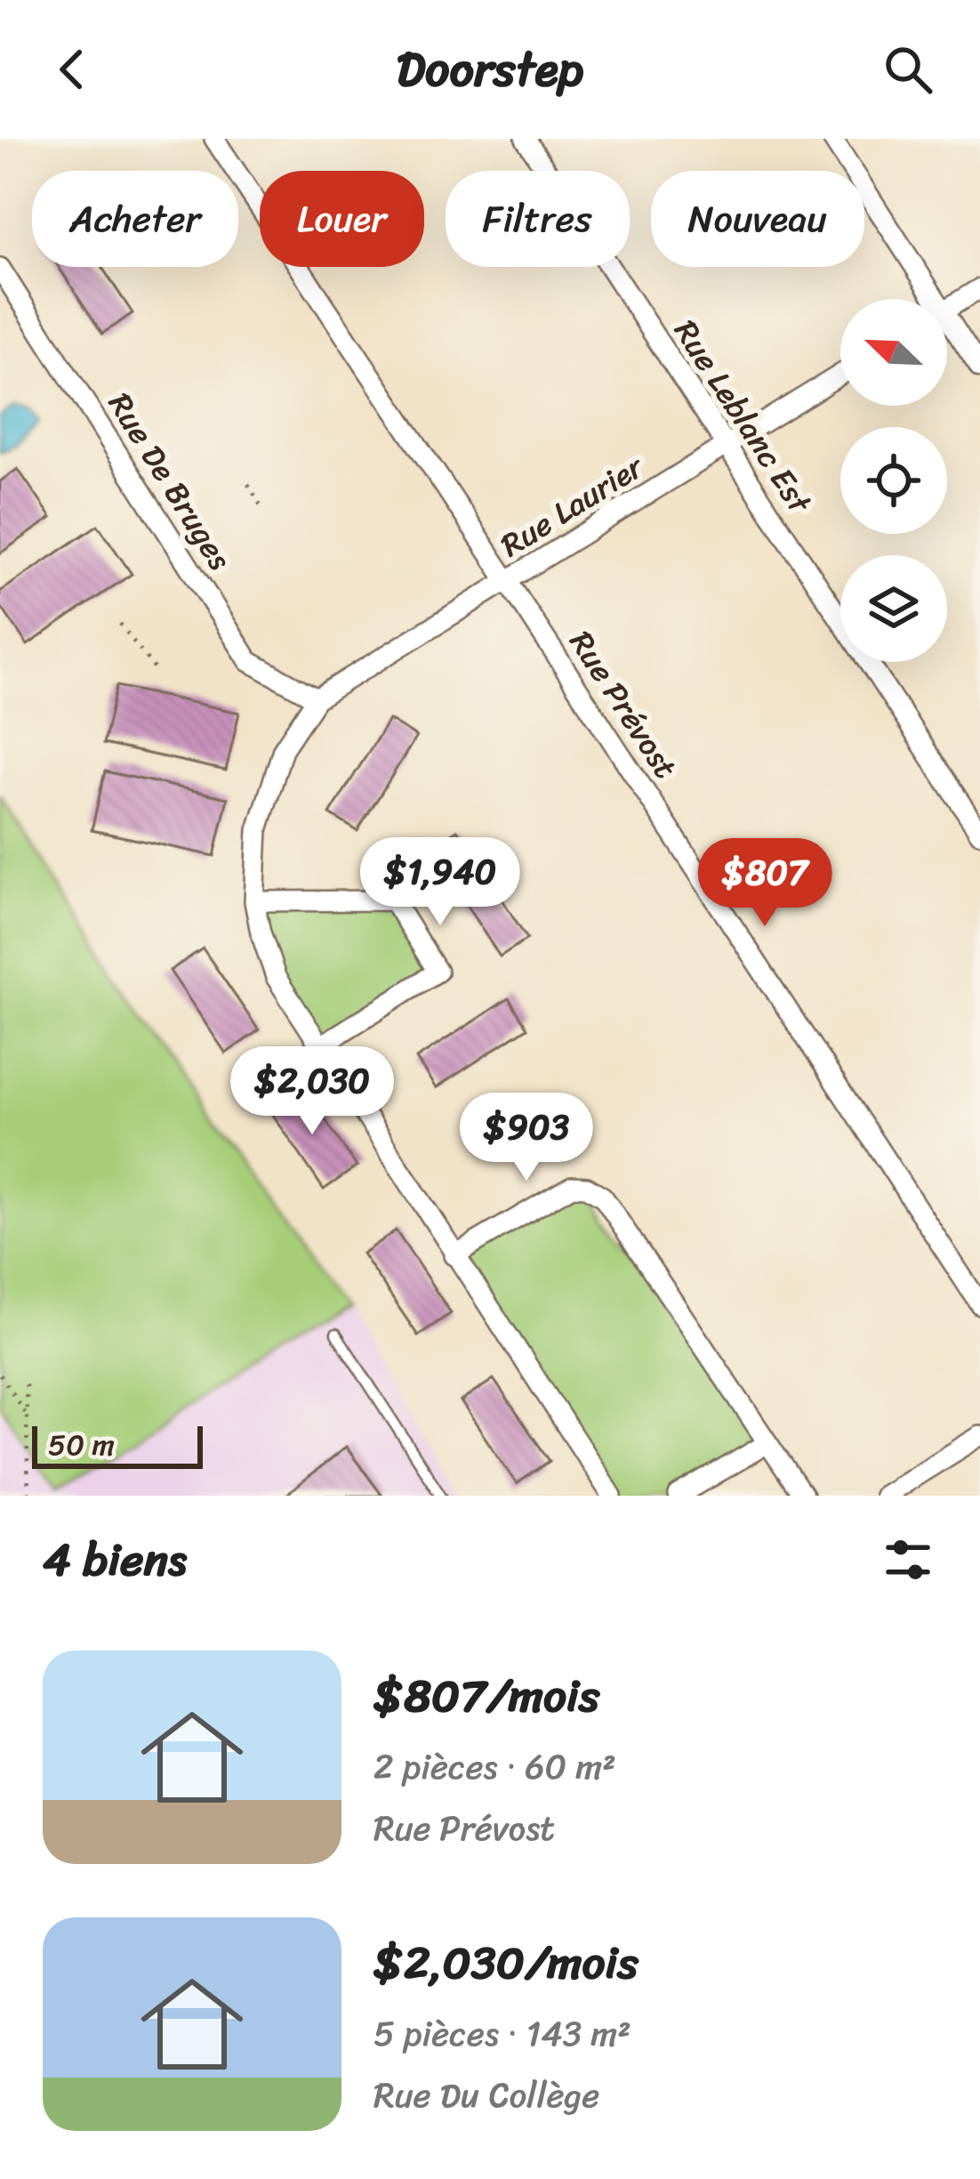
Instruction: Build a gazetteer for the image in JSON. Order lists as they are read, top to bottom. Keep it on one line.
{"streets":{"street":["Rue Leblanc Est","Rue De Bruges","Rue Laurier","Rue Prévost"]},"crossings":[["Rue Leblanc Est","Rue Laurier"],["Rue De Bruges","Rue Laurier"],["Rue Laurier","Rue Prévost"]],"scale_bar":"50 m","north":"top left","page":{"header":"Doorstep","chip":["Acheter","Louer","Filtres","Nouveau"],"price":["$1,940","$807","$2,030","$903"],"scale":"50 m","heading":"4 biens","list":[{"name":"$807/mois","note":"2 pièces · 60 m² · Rue Prévost"},{"name":"$2,030/mois","note":"5 pièces · 143 m² · Rue Du Collège"}]}}
